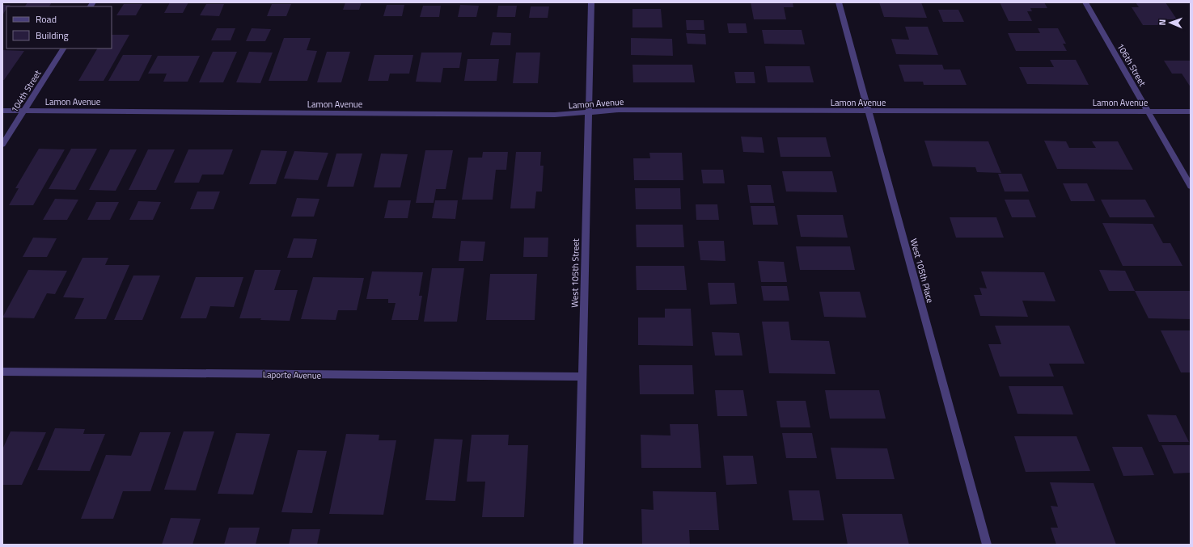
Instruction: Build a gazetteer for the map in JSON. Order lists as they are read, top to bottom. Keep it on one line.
{"streets":{"street":["106th Street","104th Street","Lamon Avenue","West 105th Place","West 105th Street","Laporte Avenue"]},"crossings":[["106th Street","Lamon Avenue"],["104th Street","Lamon Avenue"],["Lamon Avenue","West 105th Place"],["Lamon Avenue","West 105th Street"],["West 105th Street","Laporte Avenue"]],"legend":["Road","Building"],"north":"left"}
